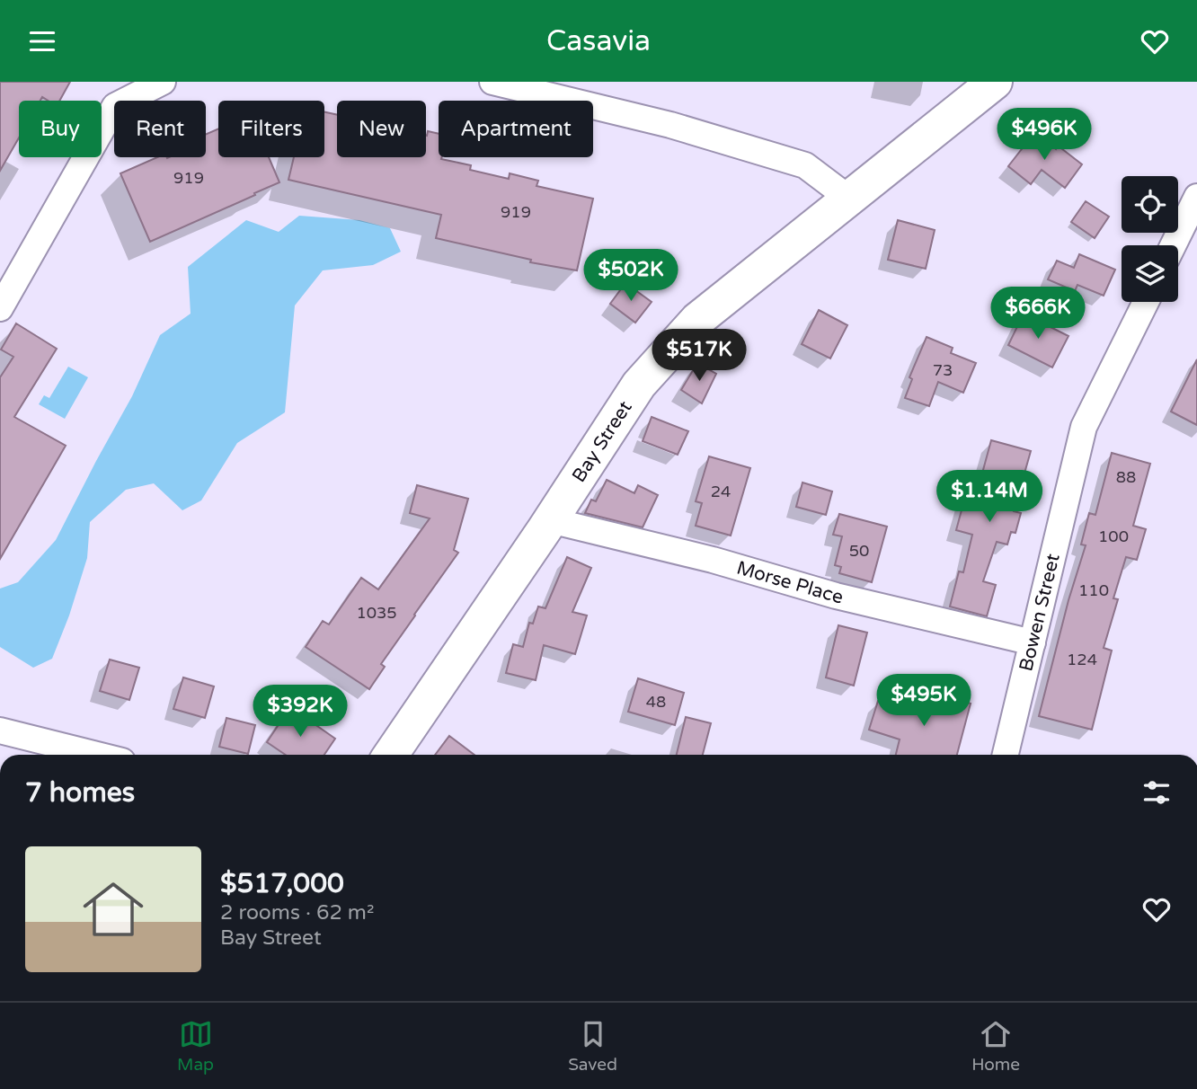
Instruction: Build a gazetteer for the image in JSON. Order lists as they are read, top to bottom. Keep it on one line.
{"streets":{"main road":["Bay Street"],"street":["Morse Place","Bowen Street"]},"crossings":[["Bay Street","Morse Place"],["Morse Place","Bowen Street"]],"house_numbers":["919","919","73","88","24","100","50","110","1035","124","48"],"page":{"header":"Casavia","chip":["Buy","Rent","Filters","New","Apartment"],"price":["$496K","$502K","$666K","$517K","$1.14M","$495K","$392K"],"heading":"7 homes","list":[{"name":"$517,000","note":"2 rooms · 62 m² · Bay Street"}],"tabs":["Map","Saved","Home"]}}
